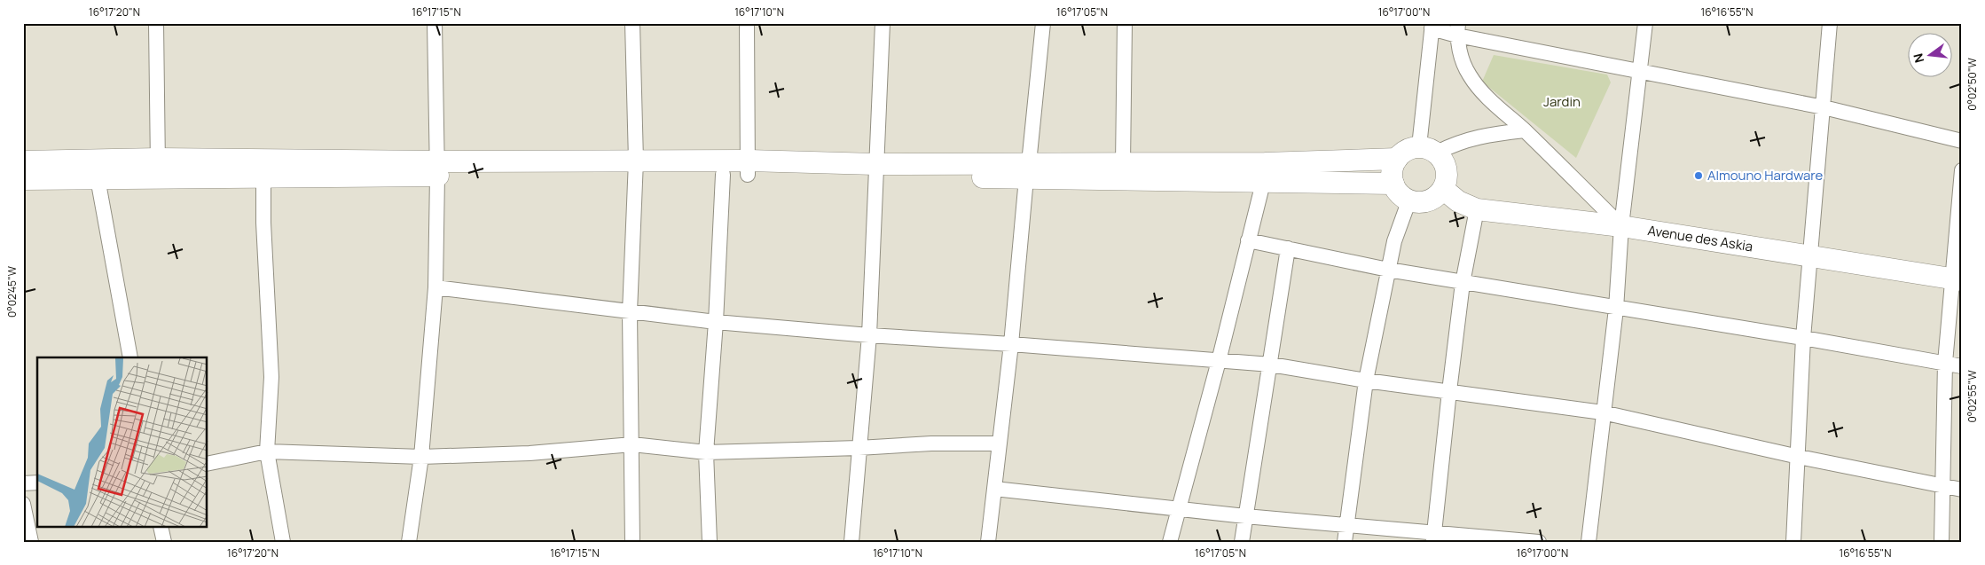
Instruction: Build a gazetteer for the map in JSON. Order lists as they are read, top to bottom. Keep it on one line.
{"streets":{"street":["Avenue des Askia"]},"parks":["Jardin"],"places":["Almouno Hardware"],"north":"left","coordinates":["16°17'20\"N","16°17'15\"N","16°17'10\"N","16°17'05\"N","16°17'00\"N","16°16'55\"N","0°02'50\"W","0°02'45\"W","0°02'55\"W"]}
